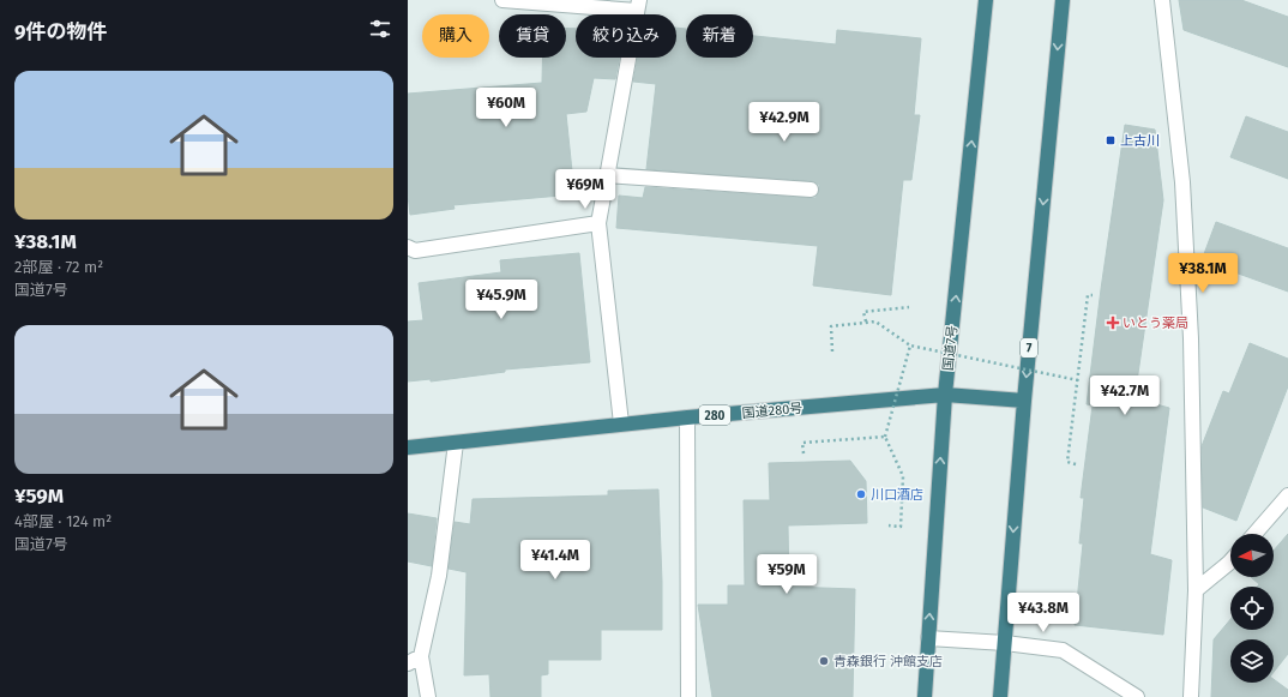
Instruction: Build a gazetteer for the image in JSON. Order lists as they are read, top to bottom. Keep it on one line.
{"streets":{"highway":["国道7号","7","国道280号","280"]},"crossings":[["国道7号","国道280号"],["7","国道280号"]],"places":{"transit":["上古川"],"health":["いとう薬局"],"other":["川口酒店","青森銀行 沖館支店"]},"north":"left","page":{"heading":"9件の物件","chip":["購入","賃貸","絞り込み","新着"],"list":[{"name":"¥38.1M","note":"2部屋 · 72 m² · 国道7号"},{"name":"¥59M","note":"4部屋 · 124 m² · 国道7号"}],"price":["¥60M","¥42.9M","¥69M","¥38.1M","¥45.9M","¥42.7M","¥41.4M","¥59M","¥43.8M"]}}
